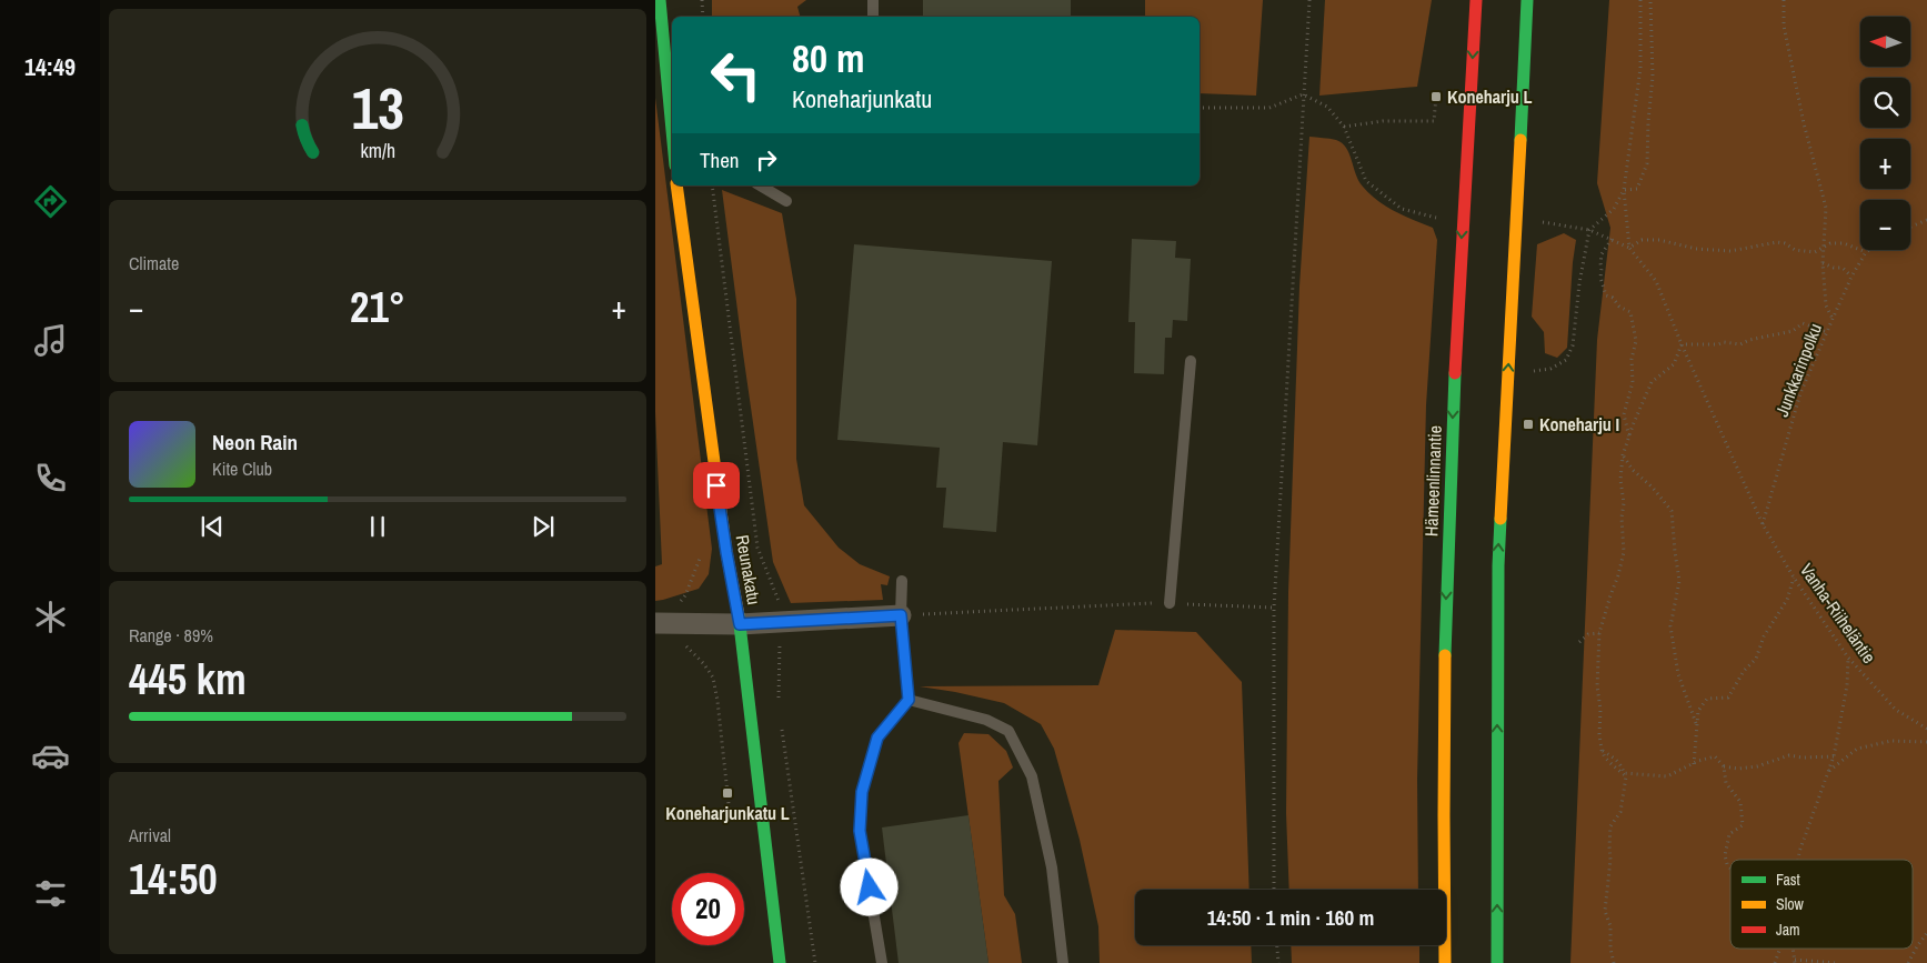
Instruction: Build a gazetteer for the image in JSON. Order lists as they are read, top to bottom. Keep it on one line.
{"streets":{"main road":["Hämeenlinnantie","Reunakatu"],"path":["Junkkarinpolku","Vanha-Riiheläntie"]},"crossings":[["Junkkarinpolku","Vanha-Riiheläntie"]],"places":{"transit":["Koneharju L","Koneharju I","Koneharjunkatu L"]},"legend":["Fast","Slow","Jam"],"north":"left","page":{"tabs":"14:49","map_buttons":["+","−"],"turn":["80 m","Koneharjunkatu"],"then":"Then","tile":["Climate",["Range · 89%","445 km"],["Arrival","14:50"]],"heat":["−","21°","+"],"song":["Neon Rain","Kite Club"],"limit":"20","trip":"14:50 · 1 min · 160 m","gauge":["13","km/h"]}}
